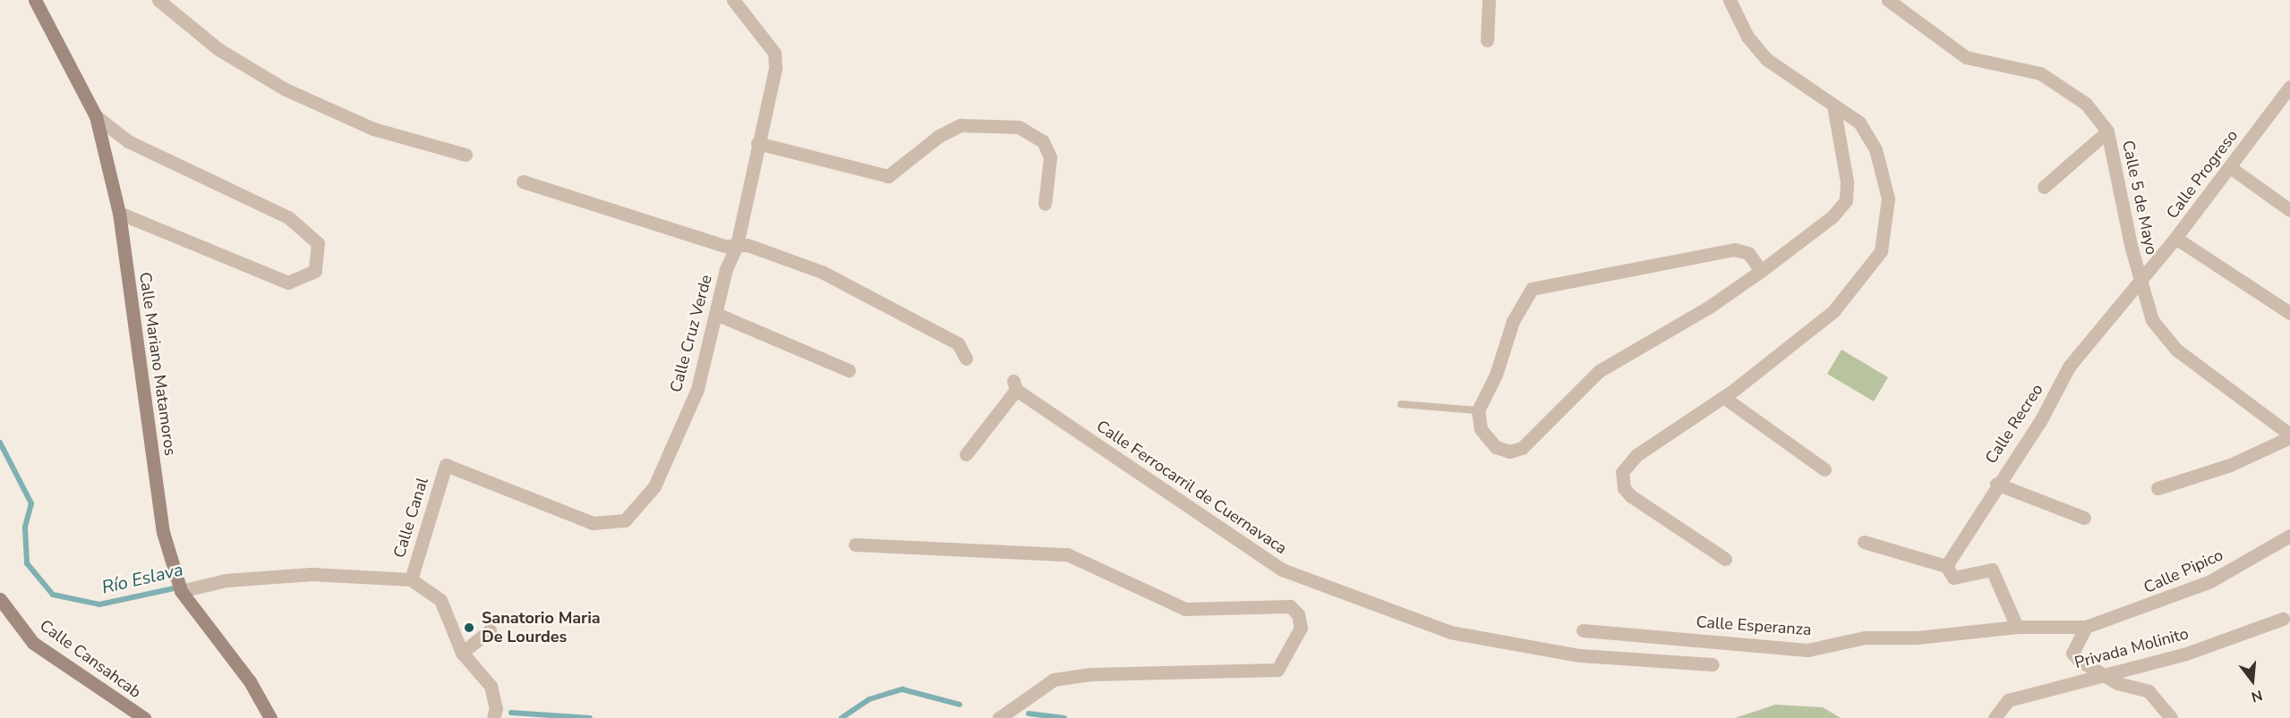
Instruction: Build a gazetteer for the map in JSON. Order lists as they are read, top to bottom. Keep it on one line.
{"streets":{"street":["Calle Progreso","Calle 5 de Mayo","Calle Cruz Verde","Calle Mariano Matamoros","Calle Recreo","Calle Ferrocarril de Cuernavaca","Calle Canal","Calle Pipico","Calle Esperanza","Privada Molinito","Calle Cansahcab"]},"crossings":[["Calle Progreso","Calle 5 de Mayo"],["Calle Progreso","Calle Recreo"],["Calle 5 de Mayo","Calle Recreo"],["Calle Cruz Verde","Calle Canal"],["Calle Pipico","Calle Esperanza"]],"water":["Río Eslava"],"places":["Sanatorio Maria De Lourdes"],"north":"bottom"}
